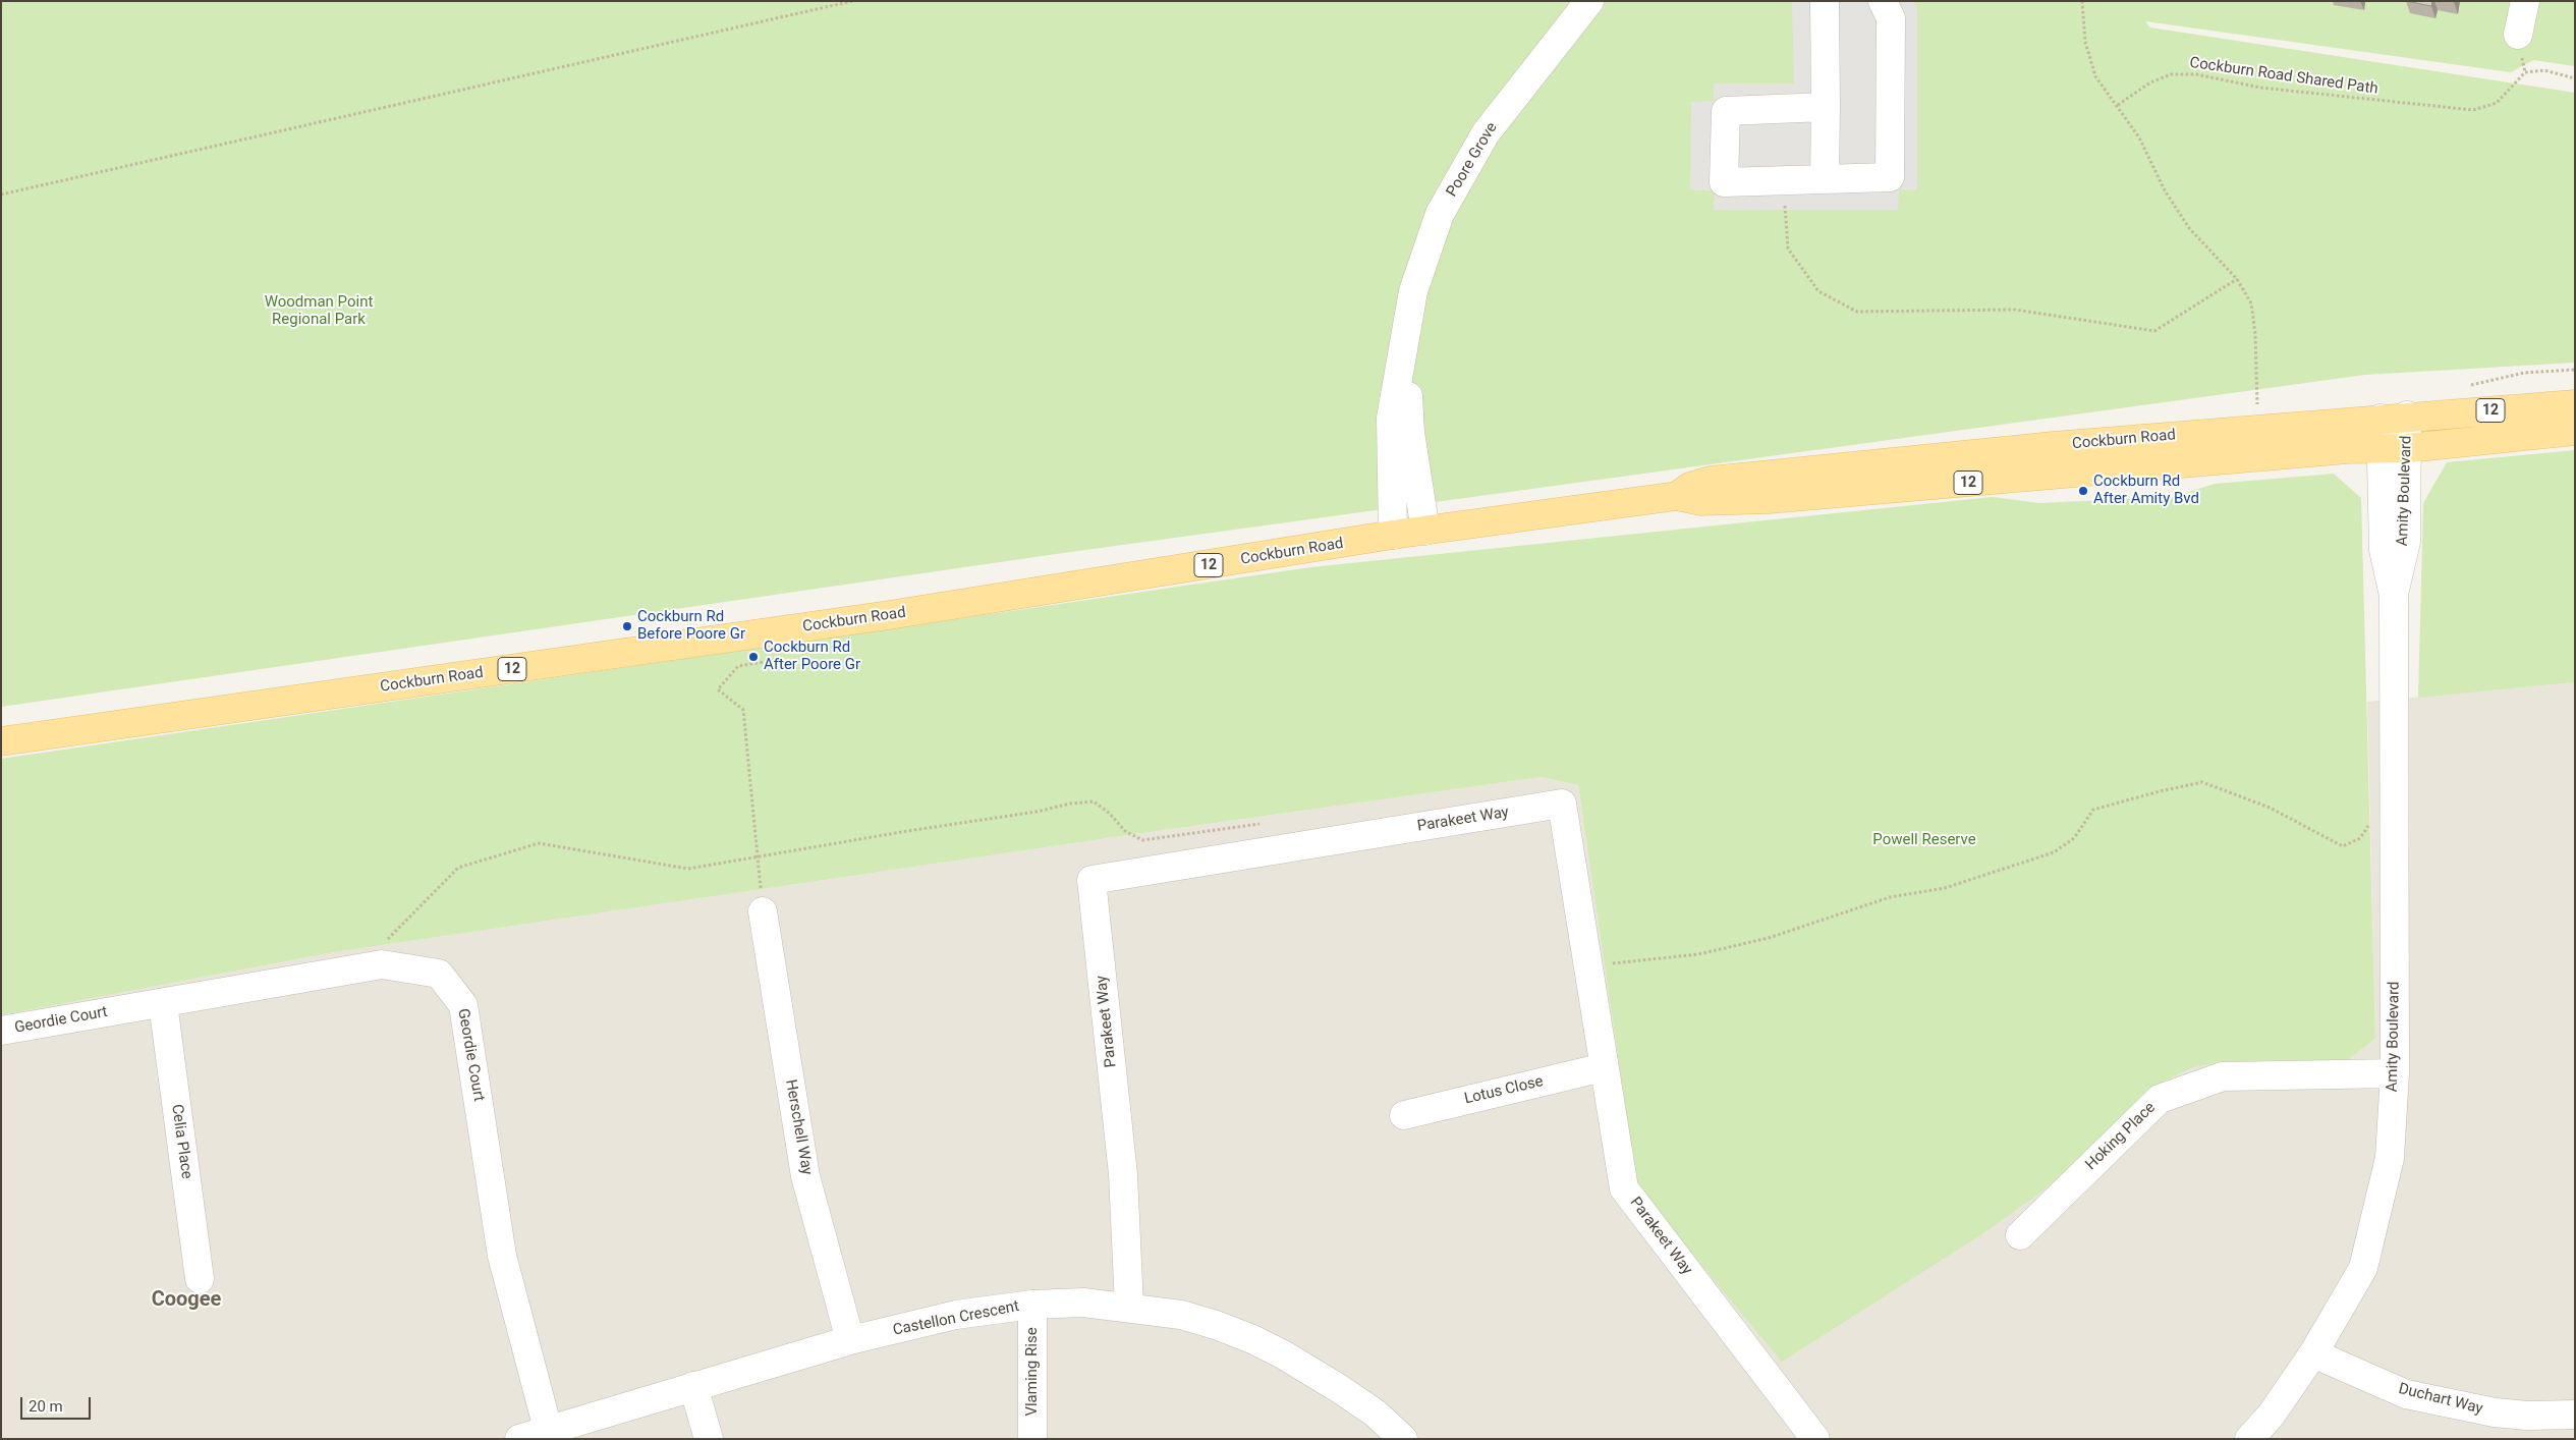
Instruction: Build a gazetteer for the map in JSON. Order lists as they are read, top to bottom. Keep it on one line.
{"streets":{"main road":["12","Cockburn Road"],"street":["Poore Grove","Amity Boulevard","Parakeet Way","Geordie Court","Lotus Close","Herschell Way","Hoking Place","Celia Place","Castellon Crescent","Vlaming Rise","Duchart Way"],"path":["Cockburn Road Shared Path"]},"crossings":[["Poore Grove","Cockburn Road"],["Cockburn Road","Amity Boulevard"],["Amity Boulevard","Hoking Place"],["Amity Boulevard","Duchart Way"],["Parakeet Way","Lotus Close"],["Parakeet Way","Castellon Crescent"],["Geordie Court","Celia Place"],["Geordie Court","Castellon Crescent"],["Herschell Way","Castellon Crescent"],["Castellon Crescent","Vlaming Rise"]],"districts":["Coogee"],"parks":["Woodman Point Regional Park","Powell Reserve"],"places":["Cockburn Rd After Amity Bvd","Cockburn Rd Before Poore Gr","Cockburn Rd After Poore Gr"],"scale_bar":"20 m"}
